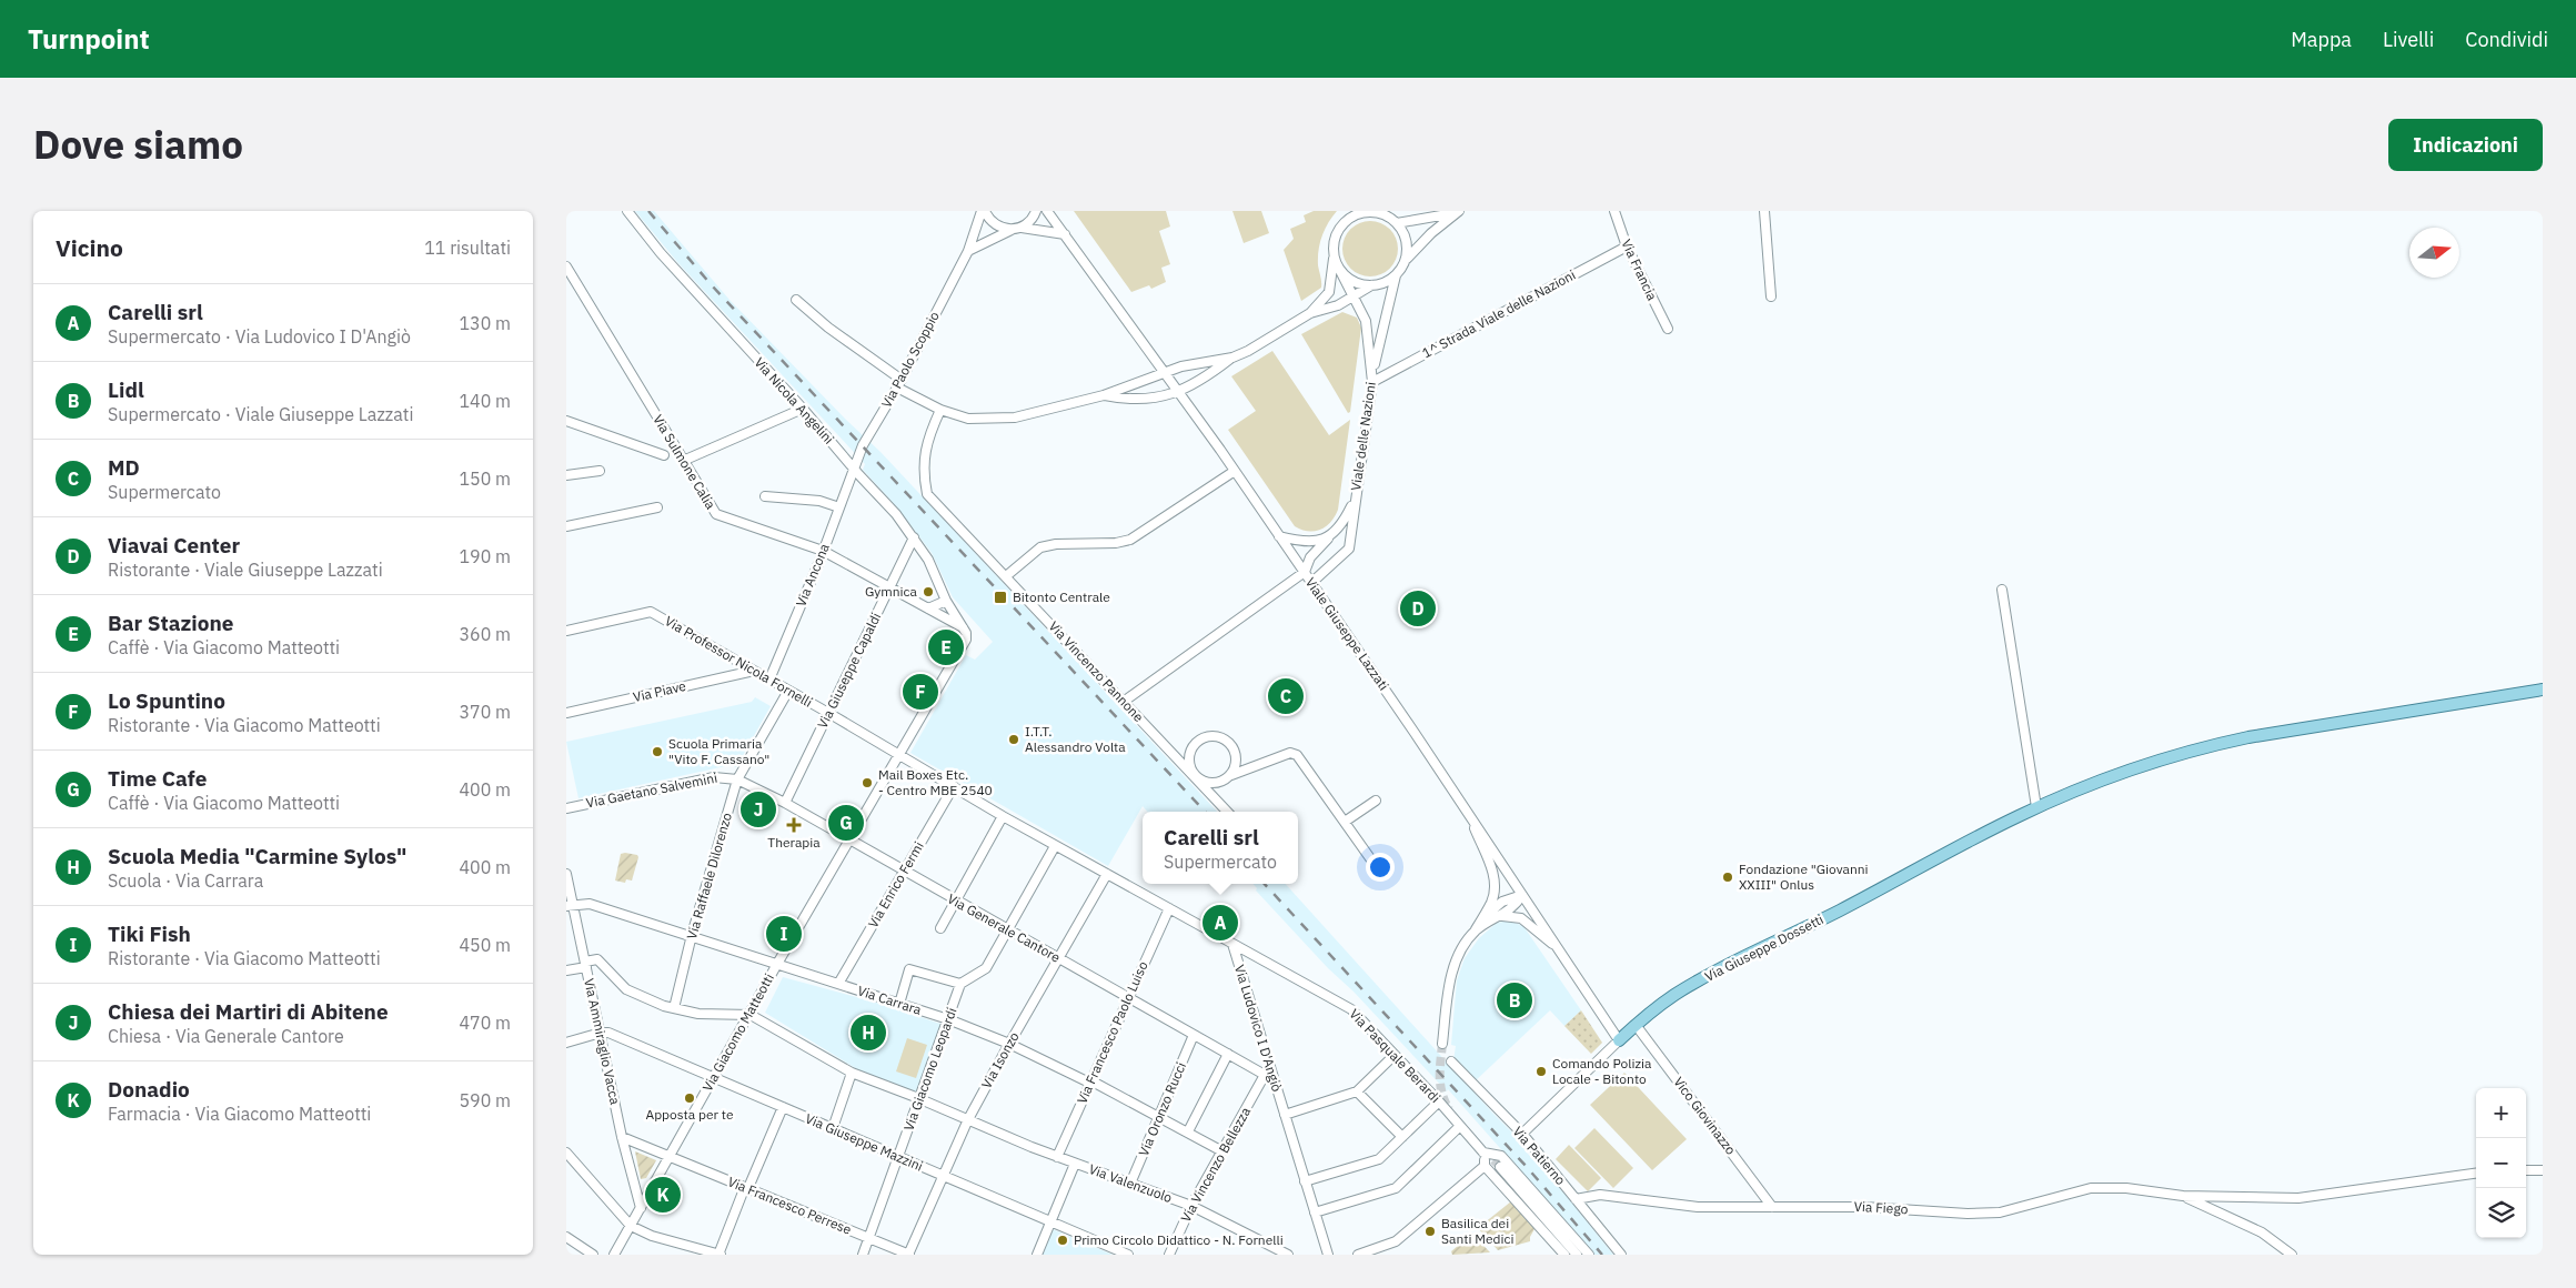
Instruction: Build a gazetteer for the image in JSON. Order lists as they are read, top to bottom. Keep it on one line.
{"streets":{"main road":["Via Giuseppe Dossetti"],"street":["Via Francia","1^ Strada Viale delle Nazioni","Via Paolo Scoppio","Via Nicola Angelini","Viale delle Nazioni","Via Sulmone Calia","Via Ancona","Viale Giuseppe Lazzati","Via Professor Nicola Fornelli","Via Giuseppe Capaldi","Via Vincenzo Pannone","Via Piave","Via Gaetano Salvemini","Via Raffaele Dilorenzo","Via Enrico Fermi","Via Generale Cantore","Via Carrara","Via Ludovico I D'Angiò","Via Giacomo Matteotti","Via Francesco Paolo Luiso","Via Ammiraglio Vacca","Via Pasquale Berardi","Via Isonzo","Via Giacomo Leopardi","Via Oronzo Rucci","Vico Giovinazzo","Via Giuseppe Mazzini","Via Patierno","Via Vincenzo Bellezza","Via Valenzuolo","Via Francesco Perrese","Via Fiego"]},"crossings":[["Via Francia","1^ Strada Viale delle Nazioni"],["1^ Strada Viale delle Nazioni","Viale delle Nazioni"],["Via Paolo Scoppio","Via Nicola Angelini"],["Via Paolo Scoppio","Via Ancona"],["Via Nicola Angelini","Via Sulmone Calia"],["Via Nicola Angelini","Via Ancona"],["Via Nicola Angelini","Via Giuseppe Capaldi"],["Via Nicola Angelini","Via Giacomo Matteotti"],["Viale delle Nazioni","Viale Giuseppe Lazzati"],["Via Sulmone Calia","Via Ancona"],["Via Sulmone Calia","Via Giuseppe Capaldi"],["Via Ancona","Via Professor Nicola Fornelli"],["Viale Giuseppe Lazzati","Via Giuseppe Dossetti"],["Via Professor Nicola Fornelli","Via Giuseppe Capaldi"],["Via Professor Nicola Fornelli","Via Piave"],["Via Professor Nicola Fornelli","Via Raffaele Dilorenzo"],["Via Professor Nicola Fornelli","Via Giacomo Matteotti"],["Via Giuseppe Capaldi","Via Generale Cantore"],["Via Gaetano Salvemini","Via Raffaele Dilorenzo"],["Via Gaetano Salvemini","Via Generale Cantore"],["Via Raffaele Dilorenzo","Via Generale Cantore"],["Via Raffaele Dilorenzo","Via Carrara"],["Via Enrico Fermi","Via Generale Cantore"],["Via Enrico Fermi","Via Carrara"],["Via Generale Cantore","Via Ludovico I D'Angiò"],["Via Generale Cantore","Via Giacomo Matteotti"],["Via Generale Cantore","Via Francesco Paolo Luiso"],["Via Generale Cantore","Via Isonzo"],["Via Generale Cantore","Via Oronzo Rucci"],["Via Generale Cantore","Via Vincenzo Bellezza"],["Via Giuseppe Dossetti","Vico Giovinazzo"],["Via Giuseppe Dossetti","Via Patierno"],["Via Carrara","Via Giacomo Matteotti"],["Via Carrara","Via Francesco Paolo Luiso"],["Via Carrara","Via Ammiraglio Vacca"],["Via Carrara","Via Isonzo"],["Via Carrara","Via Giacomo Leopardi"],["Via Carrara","Via Oronzo Rucci"],["Via Carrara","Via Vincenzo Bellezza"],["Via Ludovico I D'Angiò","Via Pasquale Berardi"],["Via Ludovico I D'Angiò","Via Vincenzo Bellezza"],["Via Giacomo Matteotti","Via Ammiraglio Vacca"],["Via Giacomo Matteotti","Via Giuseppe Mazzini"],["Via Giacomo Matteotti","Via Valenzuolo"],["Via Giacomo Matteotti","Via Francesco Perrese"],["Via Francesco Paolo Luiso","Via Valenzuolo"],["Via Ammiraglio Vacca","Via Giuseppe Mazzini"],["Via Ammiraglio Vacca","Via Francesco Perrese"],["Via Isonzo","Via Giuseppe Mazzini"],["Via Isonzo","Via Valenzuolo"],["Via Isonzo","Via Francesco Perrese"],["Via Giacomo Leopardi","Via Giuseppe Mazzini"],["Via Giacomo Leopardi","Via Valenzuolo"],["Via Giacomo Leopardi","Via Francesco Perrese"],["Via Oronzo Rucci","Via Valenzuolo"],["Vico Giovinazzo","Via Fiego"],["Via Patierno","Via Fiego"],["Via Vincenzo Bellezza","Via Valenzuolo"]],"places":{"other":["Gymnica","I.T.T. Alessandro Volta","Scuola Primaria \"Vito F. Cassano\"","Mail Boxes Etc. - Centro MBE 2540","Fondazione \"Giovanni XXIII\" Onlus","Comando Polizia Locale - Bitonto","Apposta per te","Basilica dei Santi Medici","Primo Circolo Didattico - N. Fornelli"],"transit":["Bitonto Centrale"],"health":["Therapia"]},"north":"right","page":{"header":"Turnpoint","nav":["Mappa","Livelli","Condividi"],"title":"Dove siamo","buttons":"Indicazioni","heading":["Vicino","11 risultati"],"list":[{"mark":"A","name":"Carelli srl","note":"Supermercato · Via Ludovico I D'Angiò","value":"130 m"},{"mark":"B","name":"Lidl","note":"Supermercato · Viale Giuseppe Lazzati","value":"140 m"},{"mark":"C","name":"MD","note":"Supermercato","value":"150 m"},{"mark":"D","name":"Viavai Center","note":"Ristorante · Viale Giuseppe Lazzati","value":"190 m"},{"mark":"E","name":"Bar Stazione","note":"Caffè · Via Giacomo Matteotti","value":"360 m"},{"mark":"F","name":"Lo Spuntino","note":"Ristorante · Via Giacomo Matteotti","value":"370 m"},{"mark":"G","name":"Time Cafe","note":"Caffè · Via Giacomo Matteotti","value":"400 m"},{"mark":"H","name":"Scuola Media \"Carmine Sylos\"","note":"Scuola · Via Carrara","value":"400 m"},{"mark":"I","name":"Tiki Fish","note":"Ristorante · Via Giacomo Matteotti","value":"450 m"},{"mark":"J","name":"Chiesa dei Martiri di Abitene","note":"Chiesa · Via Generale Cantore","value":"470 m"},{"mark":"K","name":"Donadio","note":"Farmacia · Via Giacomo Matteotti","value":"590 m"}],"pins":["D","E","F","C","J","G","A","I","B","H","K"],"popup":["Carelli srl","Supermercato"],"map_buttons":["+","−"]}}
